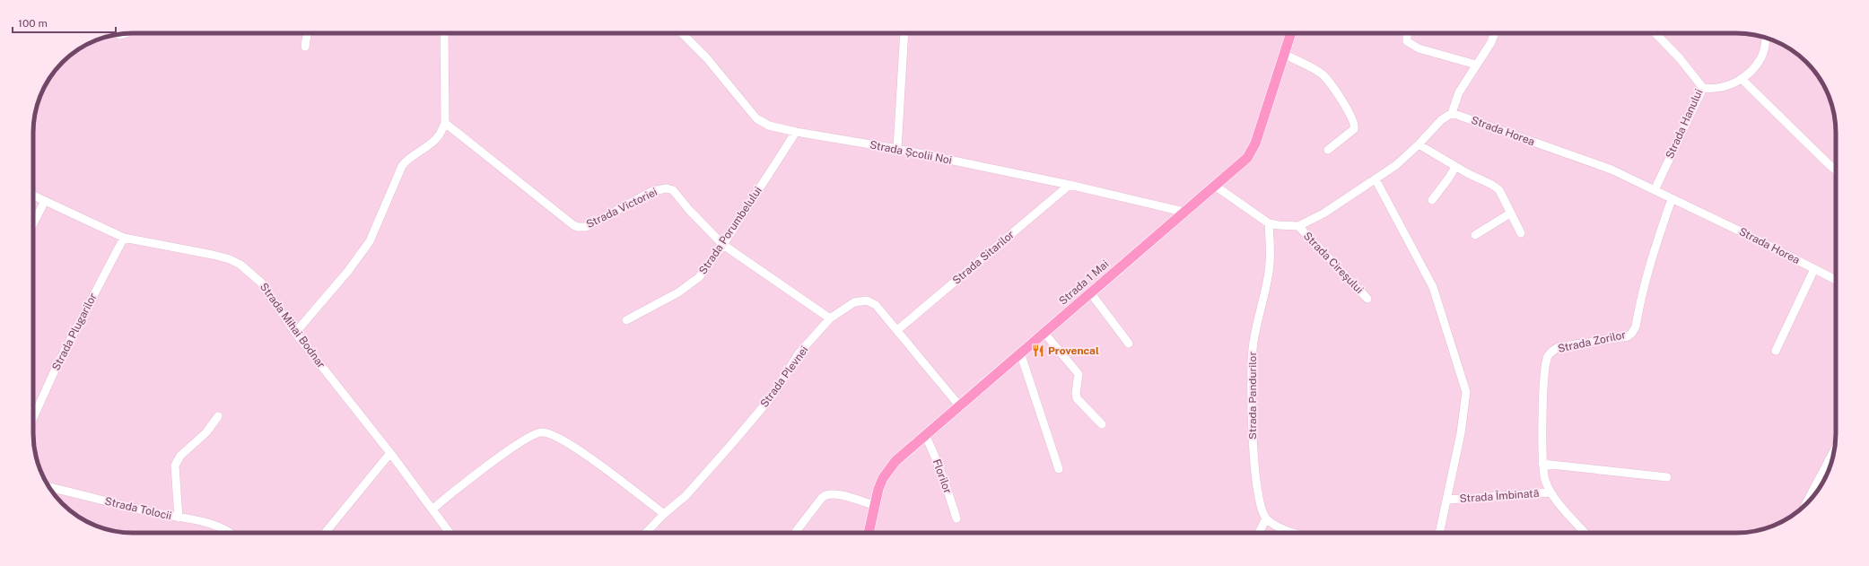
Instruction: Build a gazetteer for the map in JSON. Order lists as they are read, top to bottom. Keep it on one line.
{"streets":{"main road":["Strada 1 Mai"],"street":["Strada Hanului","Strada Horea","Strada Școlii Noi","Strada Victoriei","Strada Porumbelului","Strada Sitarilor","Strada Cireşului","Strada Mihai Bodnar","Strada Plugarilor","Strada Zorilor","Strada Plevnei","Strada Pandurilor","Florilor","Strada Îmbinată","Strada Tolocii"]},"crossings":[["Strada Hanului","Strada Horea"],["Strada Horea","Strada Zorilor"],["Strada Școlii Noi","Strada Porumbelului"],["Strada Școlii Noi","Strada Sitarilor"],["Strada Școlii Noi","Strada 1 Mai"],["Strada Victoriei","Strada Porumbelului"],["Strada Victoriei","Strada Plevnei"],["Strada Sitarilor","Strada Plevnei"],["Strada 1 Mai","Strada Plevnei"],["Strada 1 Mai","Florilor"],["Strada Mihai Bodnar","Strada Plugarilor"],["Strada Zorilor","Strada Îmbinată"]],"places":{"restaurant":["Provencal"]},"scale_bar":"100 m"}
